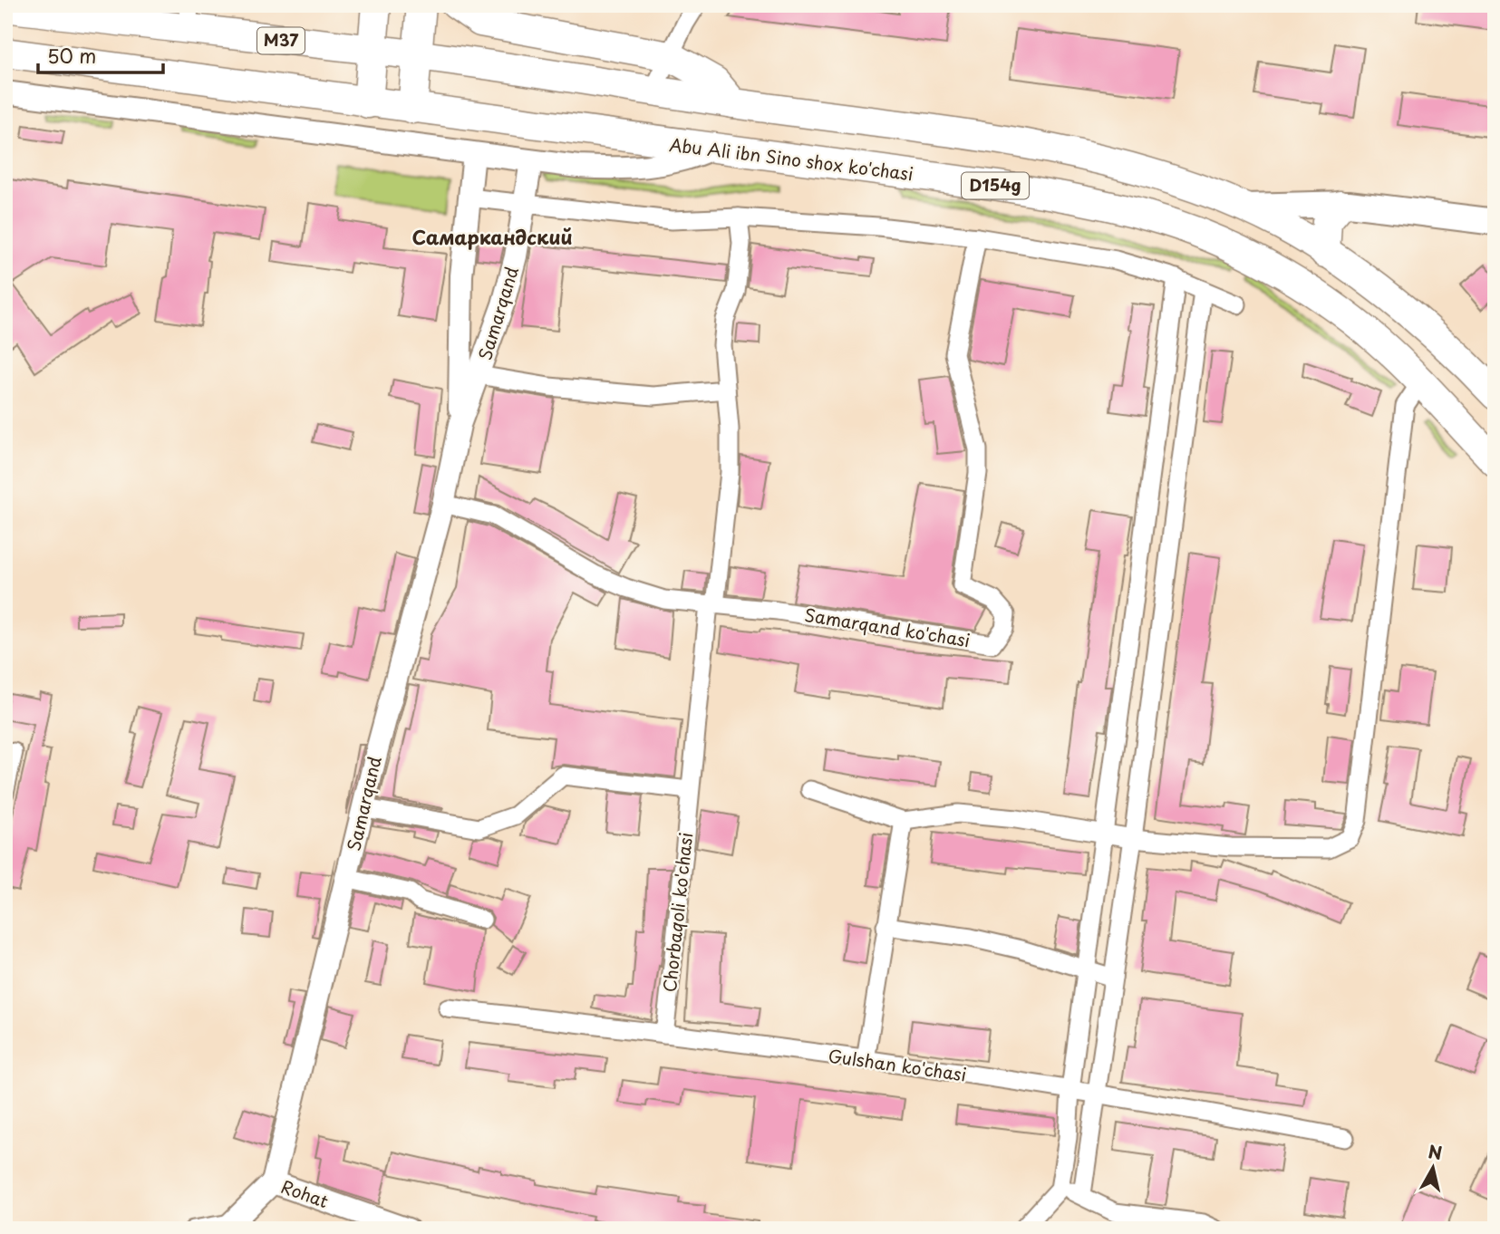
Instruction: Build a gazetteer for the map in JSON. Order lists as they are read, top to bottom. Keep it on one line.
{"streets":{"main road":["M37","Abu Ali ibn Sino shox ko'chasi","D154g"],"street":["Samarqand","Samarqand ko'chasi","Chorbaqoli ko'chasi","Gulshan ko'chasi","Rohat"]},"crossings":[["Samarqand","Rohat"],["Samarqand ko'chasi","Chorbaqoli ko'chasi"],["Chorbaqoli ko'chasi","Gulshan ko'chasi"]],"districts":["Самаркандский"],"scale_bar":"50 m","north":"top"}
